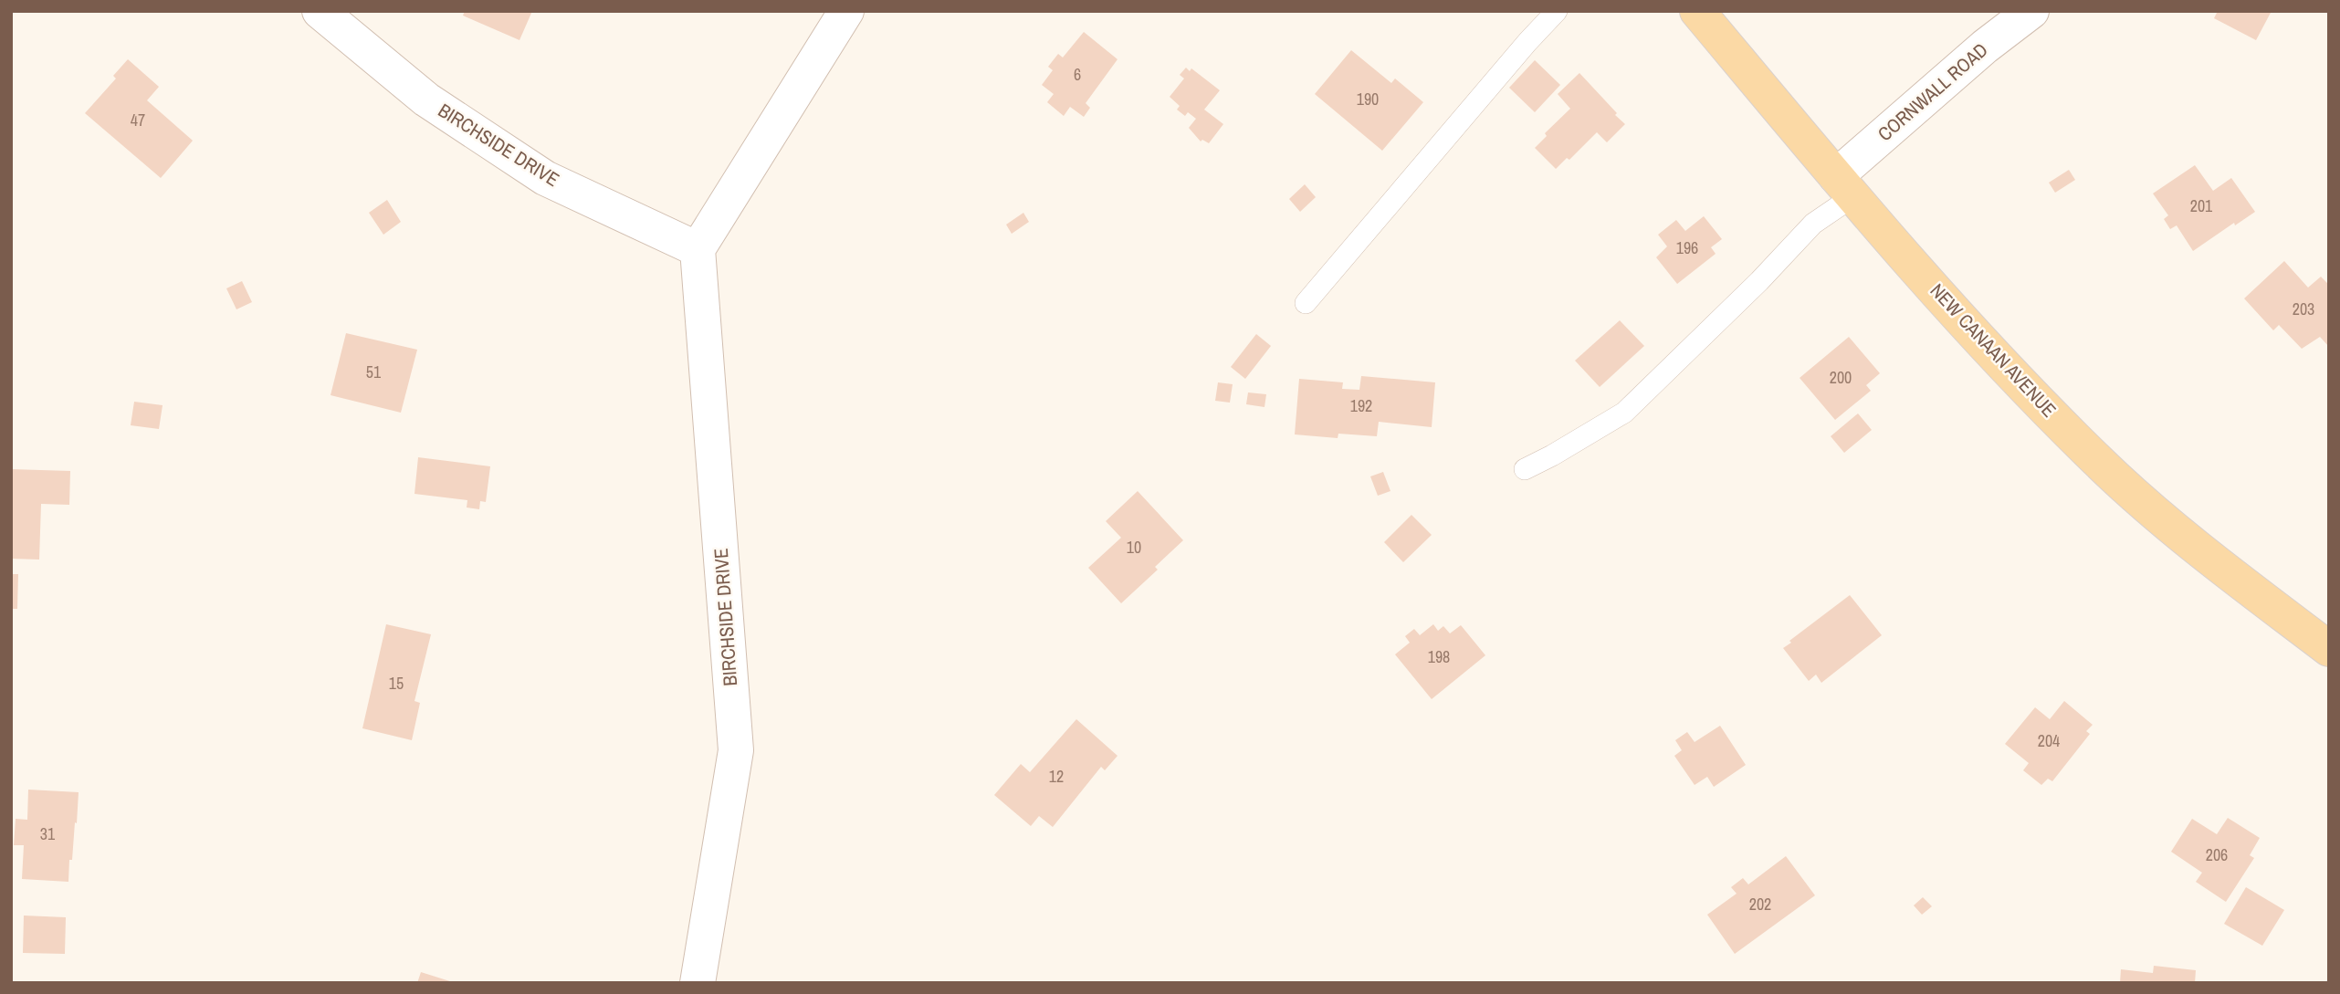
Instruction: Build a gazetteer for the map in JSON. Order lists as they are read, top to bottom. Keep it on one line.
{"streets":{"main road":["NEW CANAAN AVENUE"],"street":["CORNWALL ROAD","BIRCHSIDE DRIVE"]},"crossings":[["CORNWALL ROAD","NEW CANAAN AVENUE"]],"house_numbers":["6","190","47","201","196","203","51","200","192","10","198","15","204","12","31","206","202"]}
